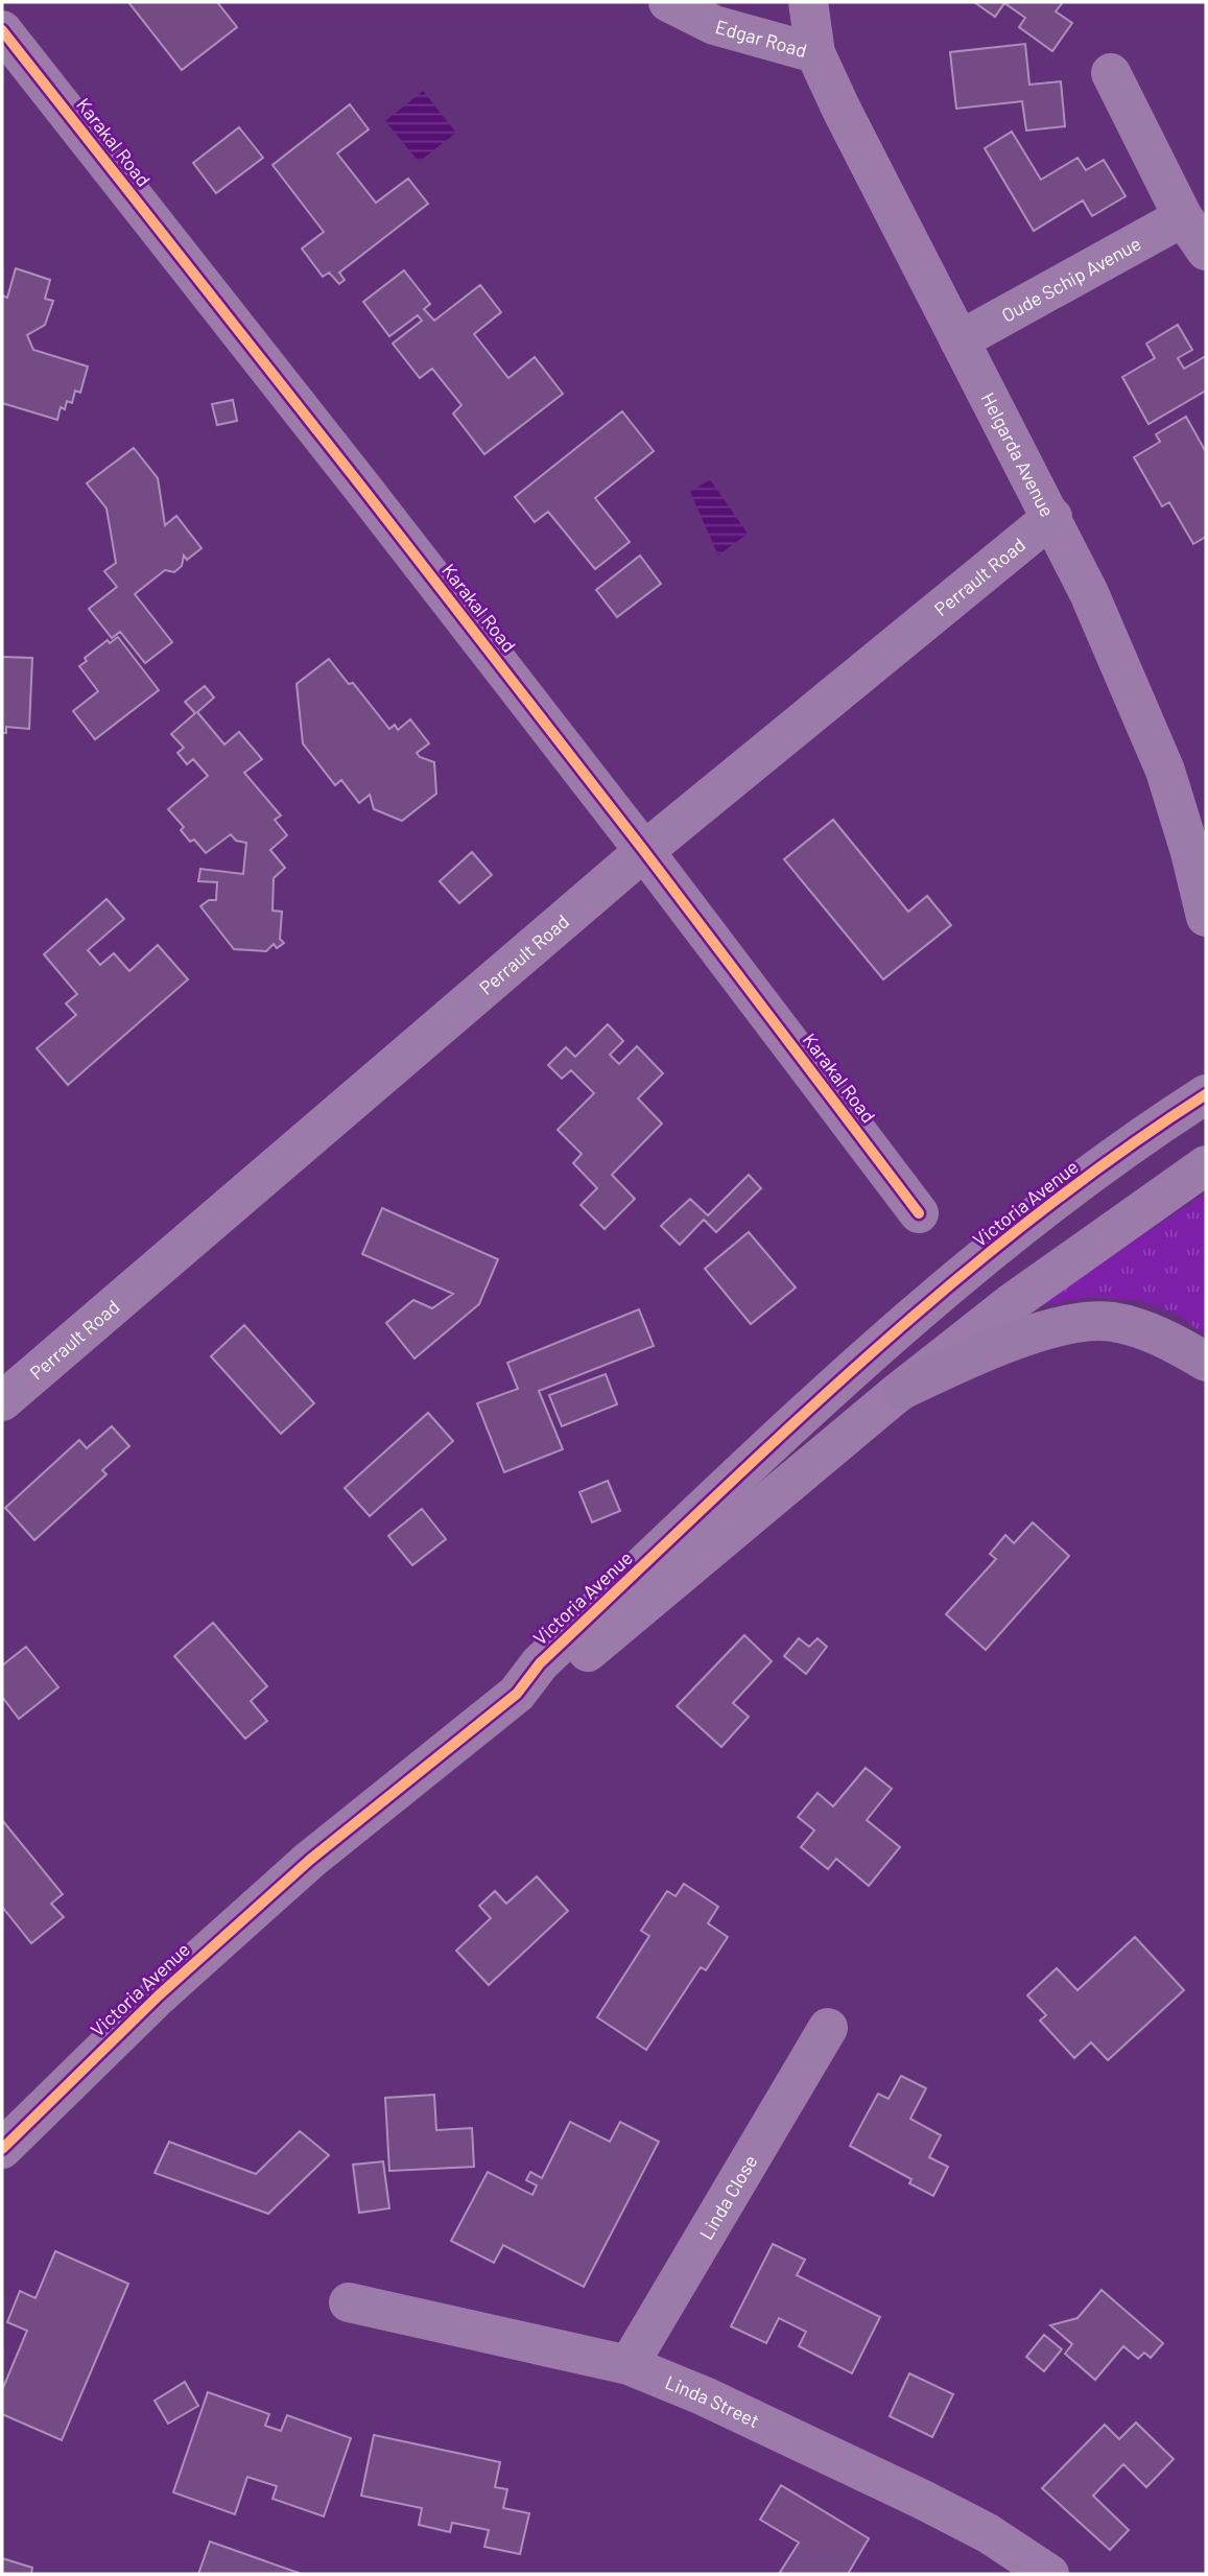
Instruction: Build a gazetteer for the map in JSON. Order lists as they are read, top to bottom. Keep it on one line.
{"streets":{"street":["Edgar Road","Karakal Road","Oude Schip Avenue","Helgarda Avenue","Perrault Road","Victoria Avenue","Linda Close","Linda Street"]},"crossings":[["Edgar Road","Helgarda Avenue"],["Karakal Road","Perrault Road"],["Oude Schip Avenue","Helgarda Avenue"],["Helgarda Avenue","Perrault Road"],["Linda Close","Linda Street"]]}
